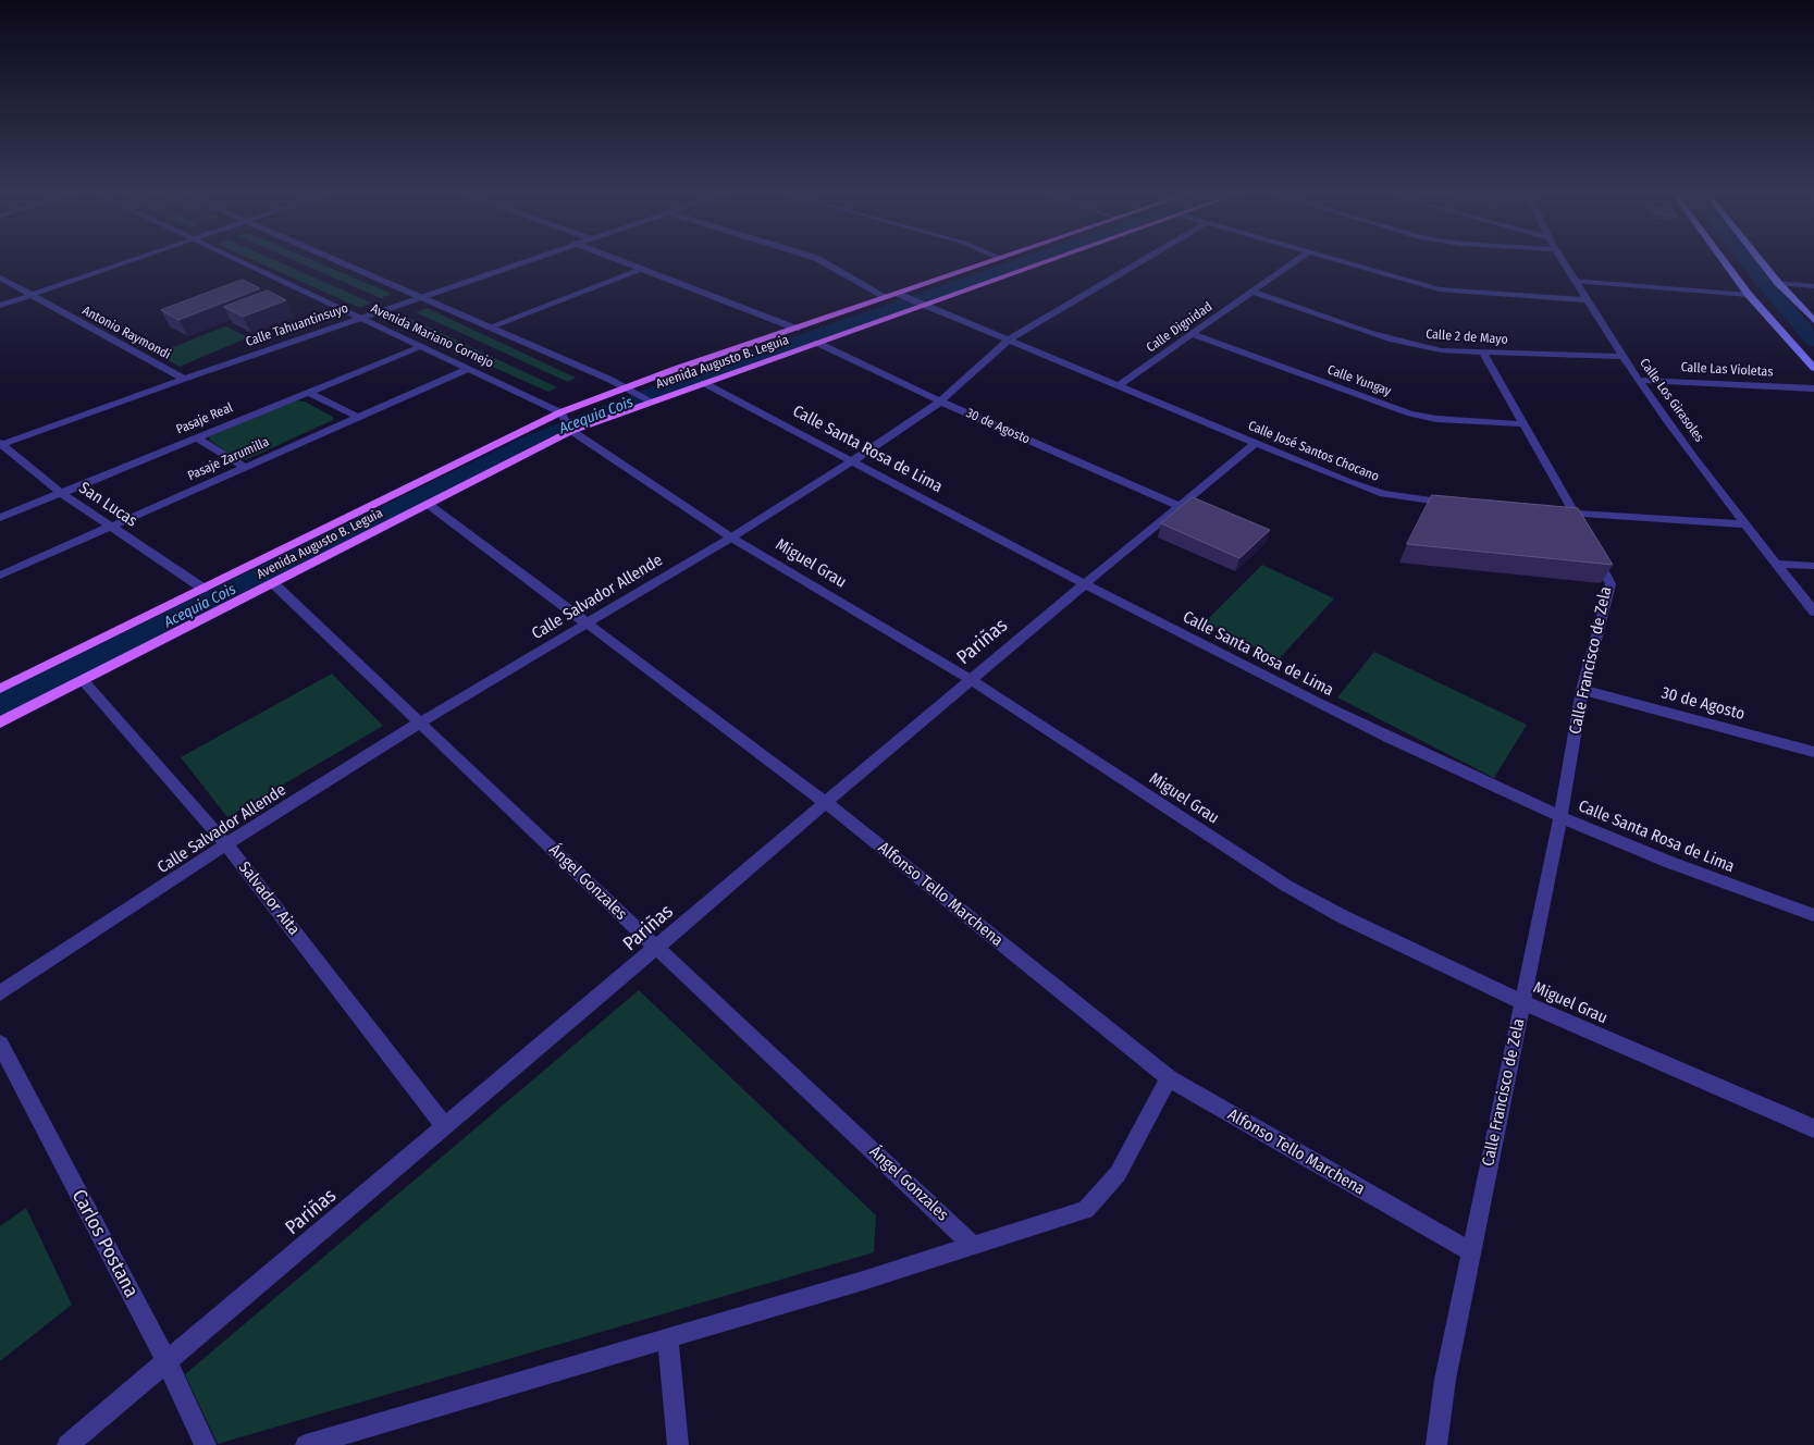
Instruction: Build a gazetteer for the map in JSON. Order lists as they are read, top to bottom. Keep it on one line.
{"streets":{"main road":["Avenida Augusto B. Leguia"],"street":["Calle Tahuantinsuyo","Calle Dignidad","Antonio Raymondi","Avenida Mariano Cornejo","Calle 2 de Mayo","Calle Las Violetas","Calle Yungay","Calle Los Girasoles","Pasaje Real","30 de Agosto","Calle Santa Rosa de Lima","Calle José Santos Chocano","Pasaje Zarumilla","San Lucas","Miguel Grau","Calle Salvador Allende","Pariñas","Calle Francisco de Zela","Ángel Gonzales","Alfonso Tello Marchena","Salvador Aita","Carlos Postana"]},"crossings":[["Calle Tahuantinsuyo","Antonio Raymondi"],["Calle Tahuantinsuyo","Avenida Mariano Cornejo"],["Calle Tahuantinsuyo","San Lucas"],["Calle Dignidad","Calle 2 de Mayo"],["Calle Dignidad","Calle Yungay"],["Calle Dignidad","Calle José Santos Chocano"],["Avenida Mariano Cornejo","Avenida Augusto B. Leguia"],["Avenida Mariano Cornejo","Pasaje Real"],["Avenida Mariano Cornejo","Pasaje Zarumilla"],["Calle 2 de Mayo","Calle Los Girasoles"],["Avenida Augusto B. Leguia","30 de Agosto"],["Avenida Augusto B. Leguia","Calle Santa Rosa de Lima"],["Avenida Augusto B. Leguia","Calle José Santos Chocano"],["Avenida Augusto B. Leguia","San Lucas"],["Avenida Augusto B. Leguia","Miguel Grau"],["Avenida Augusto B. Leguia","Ángel Gonzales"],["Avenida Augusto B. Leguia","Alfonso Tello Marchena"],["Avenida Augusto B. Leguia","Salvador Aita"],["Calle Las Violetas","Calle Los Girasoles"],["Pasaje Real","San Lucas"],["30 de Agosto","Calle Salvador Allende"],["30 de Agosto","Pariñas"],["30 de Agosto","Calle Francisco de Zela"],["Calle Santa Rosa de Lima","Calle Salvador Allende"],["Calle Santa Rosa de Lima","Pariñas"],["Calle Santa Rosa de Lima","Calle Francisco de Zela"],["Calle José Santos Chocano","Calle Salvador Allende"],["Calle José Santos Chocano","Pariñas"],["Pasaje Zarumilla","San Lucas"],["Miguel Grau","Calle Salvador Allende"],["Miguel Grau","Pariñas"],["Miguel Grau","Calle Francisco de Zela"],["Calle Salvador Allende","Ángel Gonzales"],["Calle Salvador Allende","Alfonso Tello Marchena"],["Calle Salvador Allende","Salvador Aita"],["Pariñas","Ángel Gonzales"],["Pariñas","Alfonso Tello Marchena"],["Pariñas","Salvador Aita"],["Pariñas","Carlos Postana"],["Calle Francisco de Zela","Alfonso Tello Marchena"]],"water":["Acequia Cois"]}
